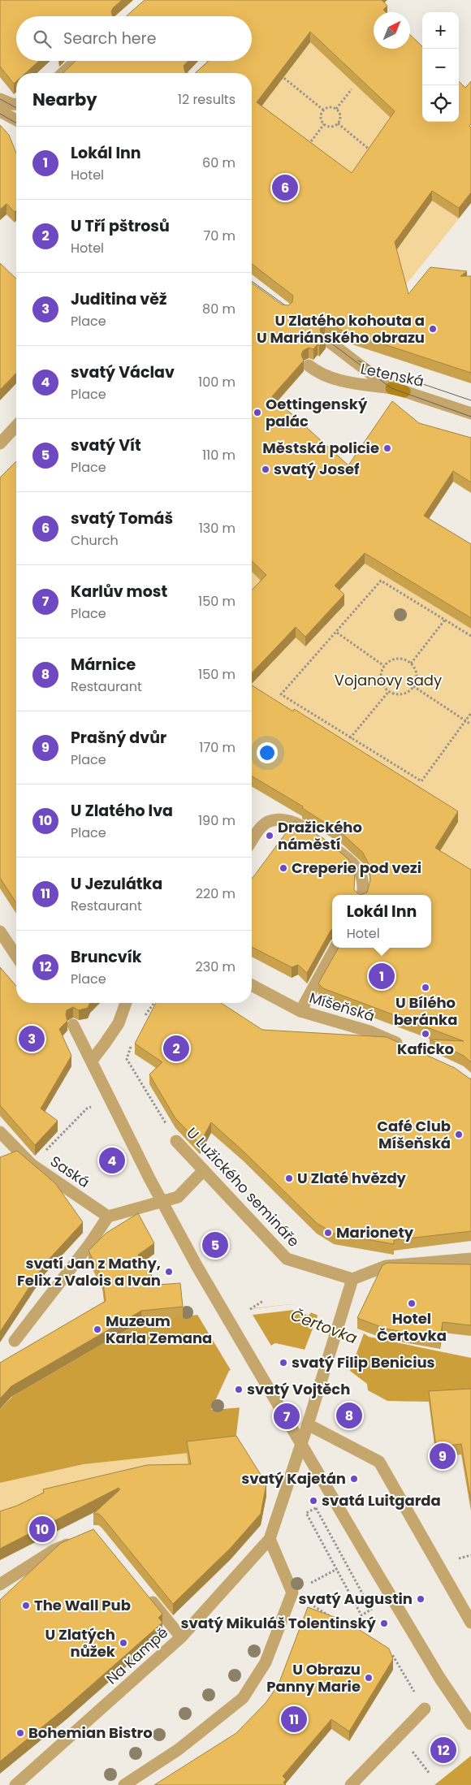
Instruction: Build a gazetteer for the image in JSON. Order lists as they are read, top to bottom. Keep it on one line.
{"streets":{"street":["Letenská","Míšeňská","Saská","U Lužického semináře","Na Kampě"]},"crossings":[["U Lužického semináře","Na Kampě"]],"water":["Čertovka"],"parks":["Vojanovy sady"],"places":["U Zlatého kohouta a U Mariánského obrazu","Oettingenský palác","Městská policie","svatý Josef","Dražického náměstí","Creperie pod vezi","U Bílého beránka","Kaficko","Café Club Míšeňská","U Zlaté hvězdy","Marionety","svatí Jan z Mathy, Felix z Valois a Ivan","Hotel Čertovka","Muzeum Karla Zemana","svatý Filip Benicius","svatý Vojtěch","svatý Kajetán","svatá Luitgarda","svatý Augustin","The Wall Pub","svatý Mikuláš Tolentinský","U Zlatých nůžek","U Obrazu Panny Marie","Bohemian Bistro"],"north":"top right","page":{"map_buttons":["+","−"],"search":"Search here","heading":["Nearby","12 results"],"list":[{"mark":"1","name":"Lokál Inn","note":"Hotel","value":"60 m"},{"mark":"2","name":"U Tří pštrosů","note":"Hotel","value":"70 m"},{"mark":"3","name":"Juditina věž","note":"Place","value":"80 m"},{"mark":"4","name":"svatý Václav","note":"Place","value":"100 m"},{"mark":"5","name":"svatý Vít","note":"Place","value":"110 m"},{"mark":"6","name":"svatý Tomáš","note":"Church","value":"130 m"},{"mark":"7","name":"Karlův most","note":"Place","value":"150 m"},{"mark":"8","name":"Márnice","note":"Restaurant","value":"150 m"},{"mark":"9","name":"Prašný dvůr","note":"Place","value":"170 m"},{"mark":"10","name":"U Zlatého lva","note":"Place","value":"190 m"},{"mark":"11","name":"U Jezulátka","note":"Restaurant","value":"220 m"},{"mark":"12","name":"Bruncvík","note":"Place","value":"230 m"}],"pins":["6","1","3","2","4","5","8","7","9","10","11","12"],"popup":["Lokál Inn","Hotel"]}}
